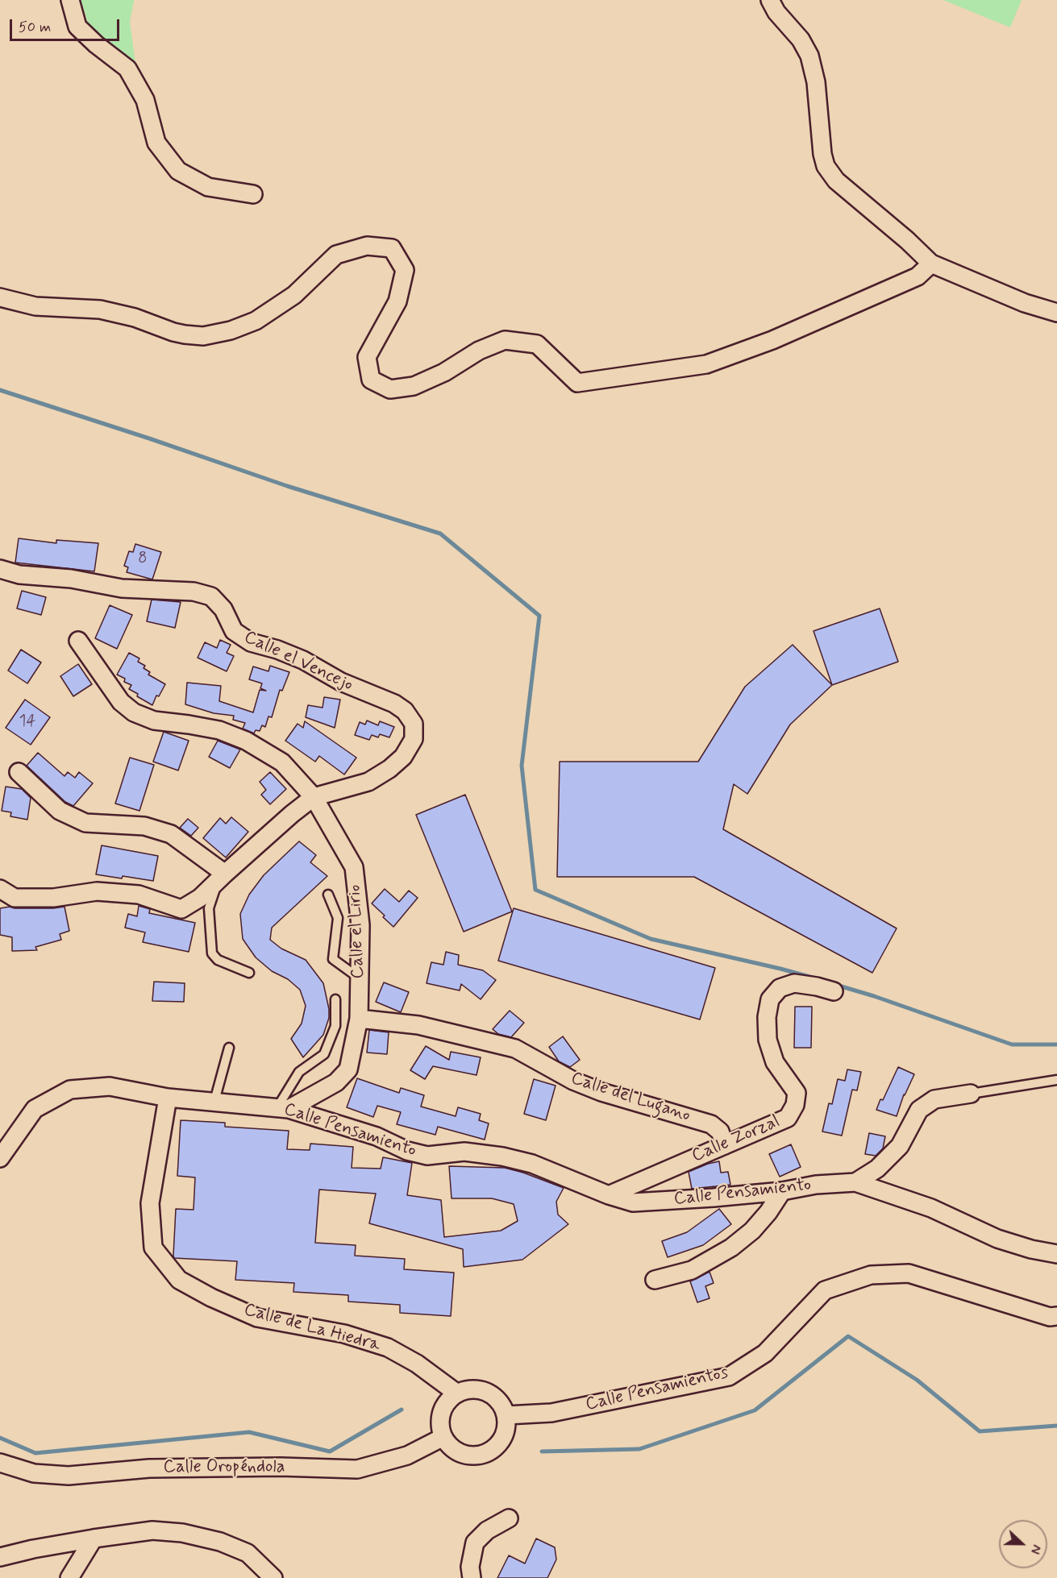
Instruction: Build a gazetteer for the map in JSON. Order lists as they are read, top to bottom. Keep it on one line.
{"streets":{"street":["Calle el Vencejo","Calle el Lirio","Calle del Lugano","Calle Pensamiento","Calle Zorzal","Calle de La Hiedra","Calle Pensamientos","Calle Oropéndola"]},"crossings":[["Calle el Vencejo","Calle el Lirio"],["Calle el Lirio","Calle del Lugano"],["Calle el Lirio","Calle Pensamiento"],["Calle del Lugano","Calle Zorzal"],["Calle Pensamiento","Calle Zorzal"],["Calle Pensamiento","Calle de La Hiedra"],["Calle de La Hiedra","Calle Pensamientos"],["Calle de La Hiedra","Calle Oropéndola"],["Calle Pensamientos","Calle Oropéndola"]],"house_numbers":["8","14"],"scale_bar":"50 m","north":"right"}
